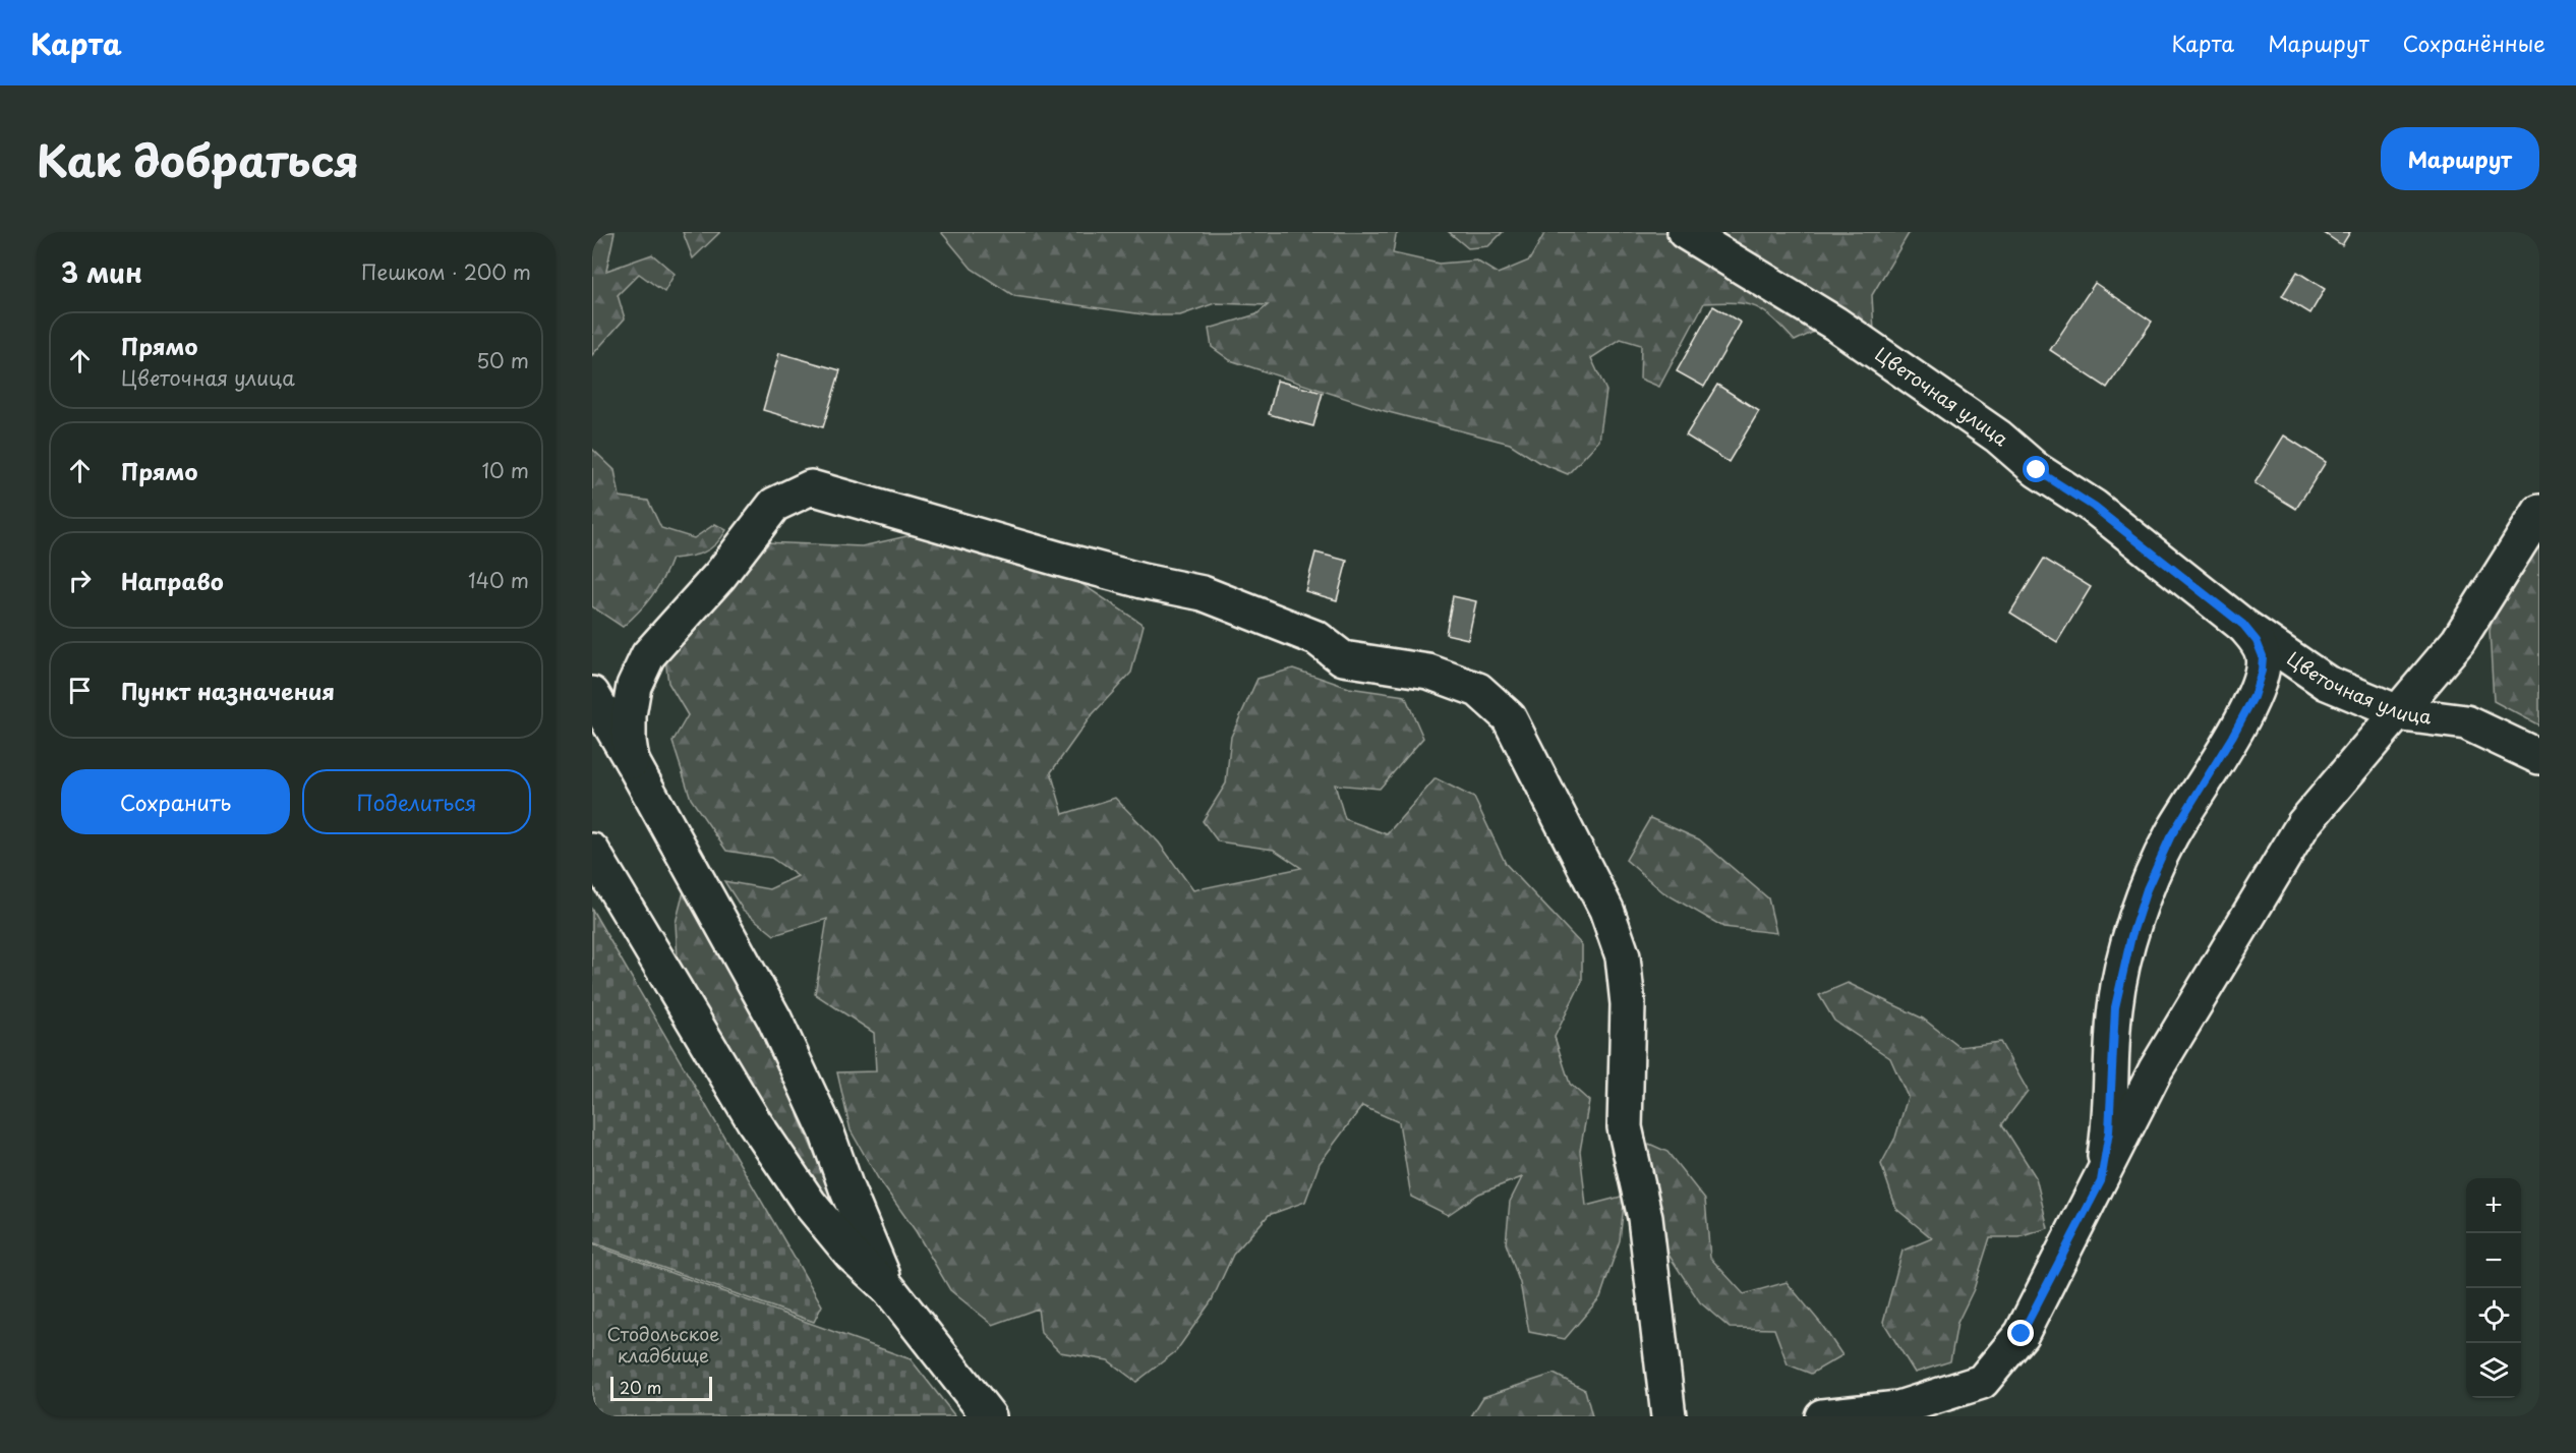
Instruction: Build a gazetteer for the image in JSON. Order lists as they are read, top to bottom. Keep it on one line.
{"streets":{"street":["Цветочная улица"]},"parks":["Стодольское кладбище"],"scale_bar":"20 m","page":{"header":"Карта","nav":["Карта","Маршрут","Сохранённые"],"title":"Как добраться","buttons":["Маршрут",["Сохранить","Поделиться"]],"heading":["3 мин","Пешком · 200 m"],"list":[["Прямо","Цветочная улица","50 m"],["Прямо","10 m"],["Направо","140 m"],"Пункт назначения"],"map_buttons":["+","−"],"scale":"20 m"}}
